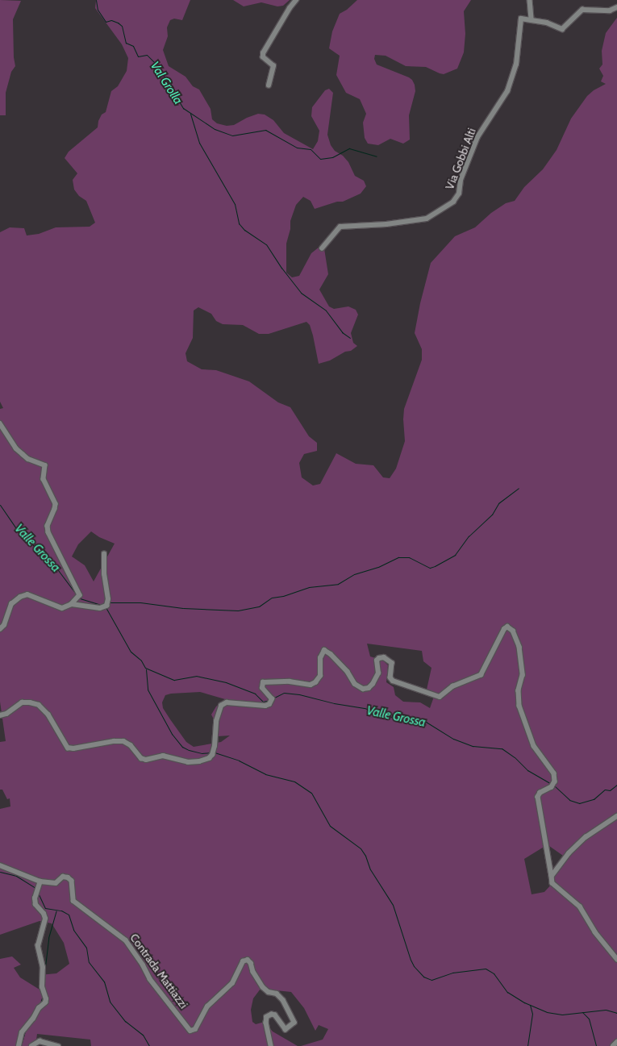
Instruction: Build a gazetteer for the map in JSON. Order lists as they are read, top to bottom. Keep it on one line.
{"streets":{"street":["Via Gobbi Alti","Contrada Mattiazzi"]},"water":["Val Grolla","Valle Grossa"]}
